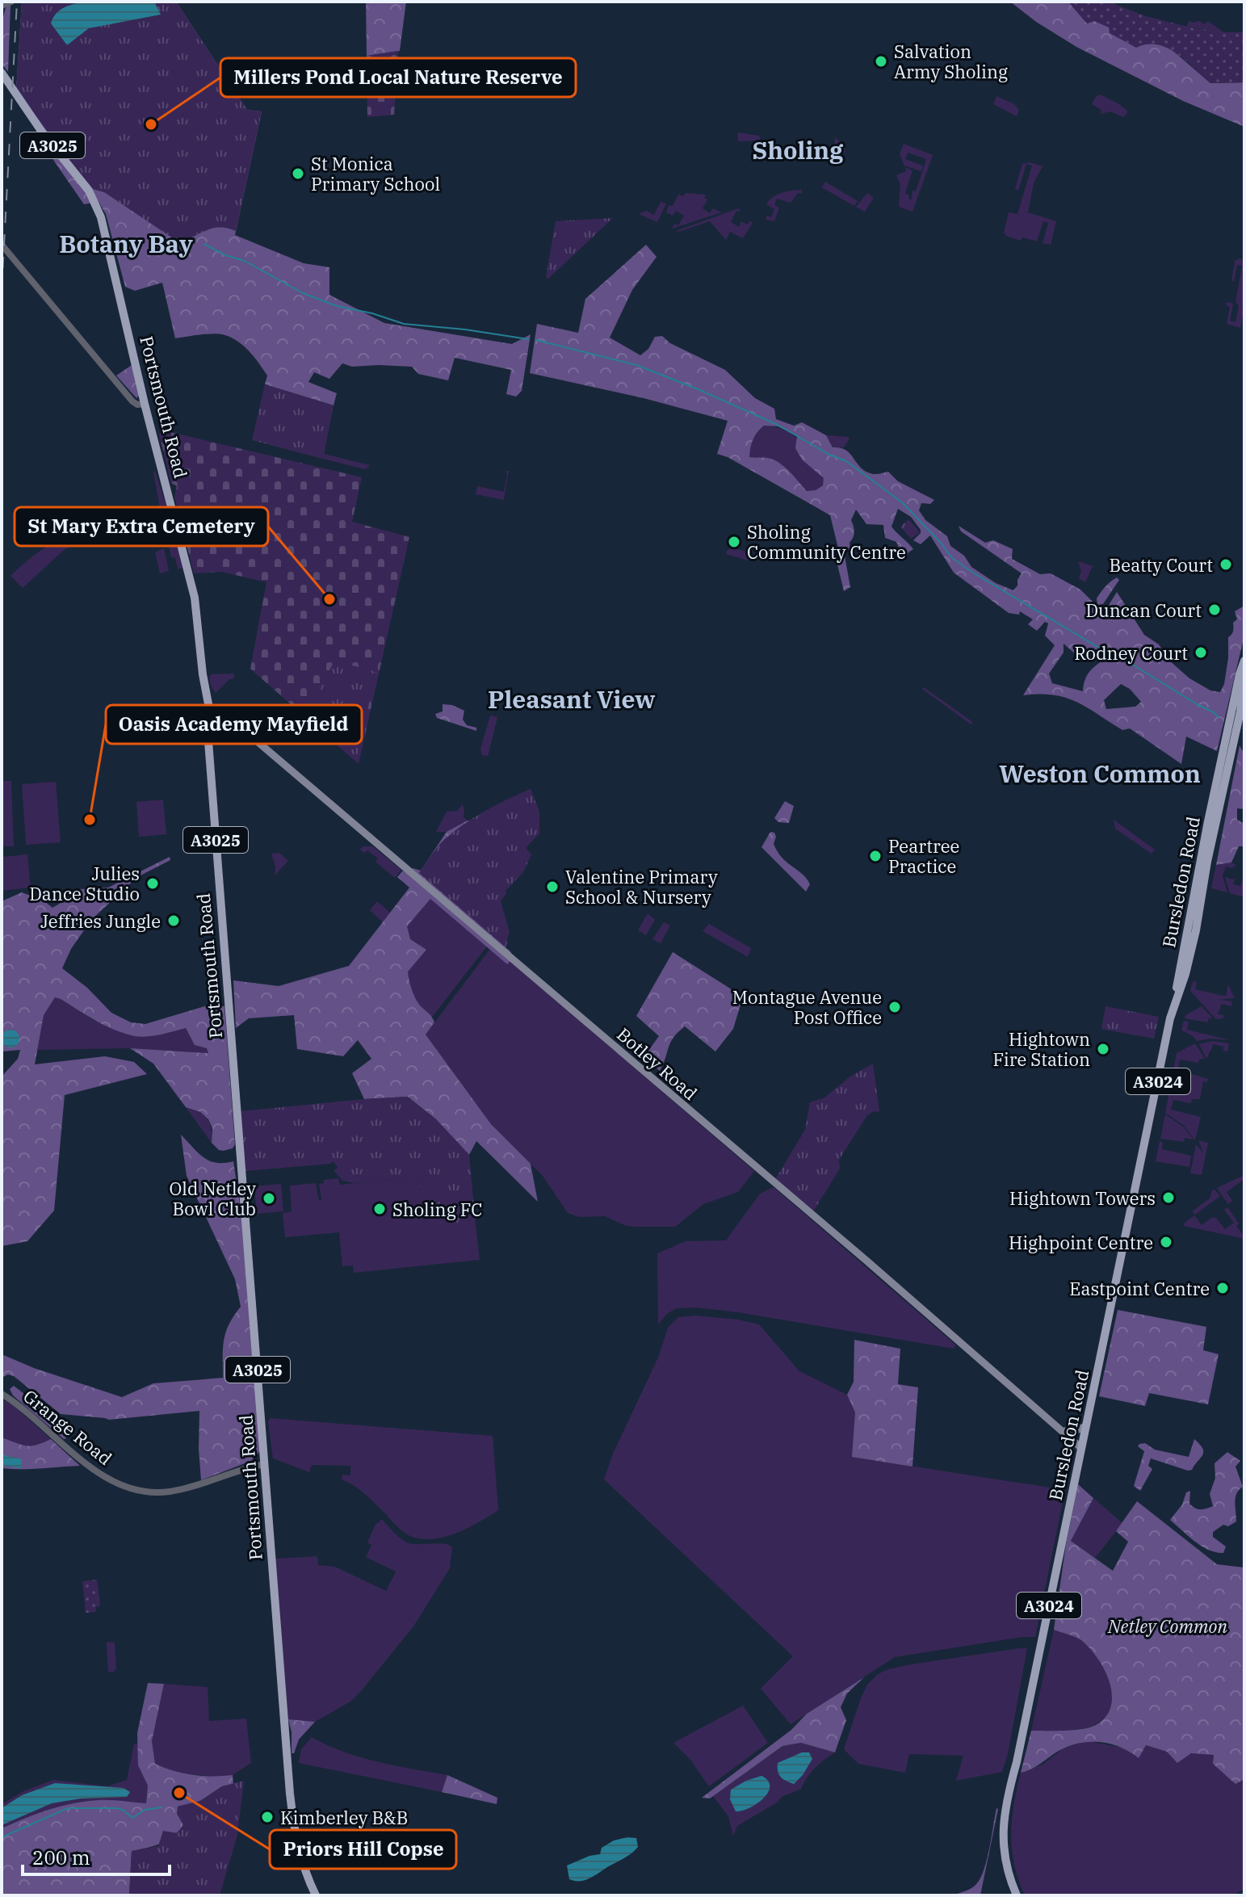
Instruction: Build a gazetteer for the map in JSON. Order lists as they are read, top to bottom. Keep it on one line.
{"streets":{"main road":["A3025","Portsmouth Road","Bursledon Road","Botley Road","A3024"],"street":["Grange Road"]},"crossings":[["Portsmouth Road","Botley Road"],["Portsmouth Road","Grange Road"],["Bursledon Road","Botley Road"]],"districts":["Sholing","Botany Bay","Pleasant View","Weston Common"],"parks":["Netley Common"],"places":["Salvation Army Sholing","Millers Pond Local Nature Reserve","St Monica Primary School","Sholing Community Centre","Beatty Court","St Mary Extra Cemetery","Duncan Court","Rodney Court","Oasis Academy Mayfield","Peartree Practice","Julies Dance Studio","Valentine Primary School & Nursery","Jeffries Jungle","Montague Avenue Post Office","Hightown Fire Station","Hightown Towers","Old Netley Bowl Club","Sholing FC","Highpoint Centre","Eastpoint Centre","Priors Hill Copse","Kimberley B&B"],"scale_bar":"200 m"}
